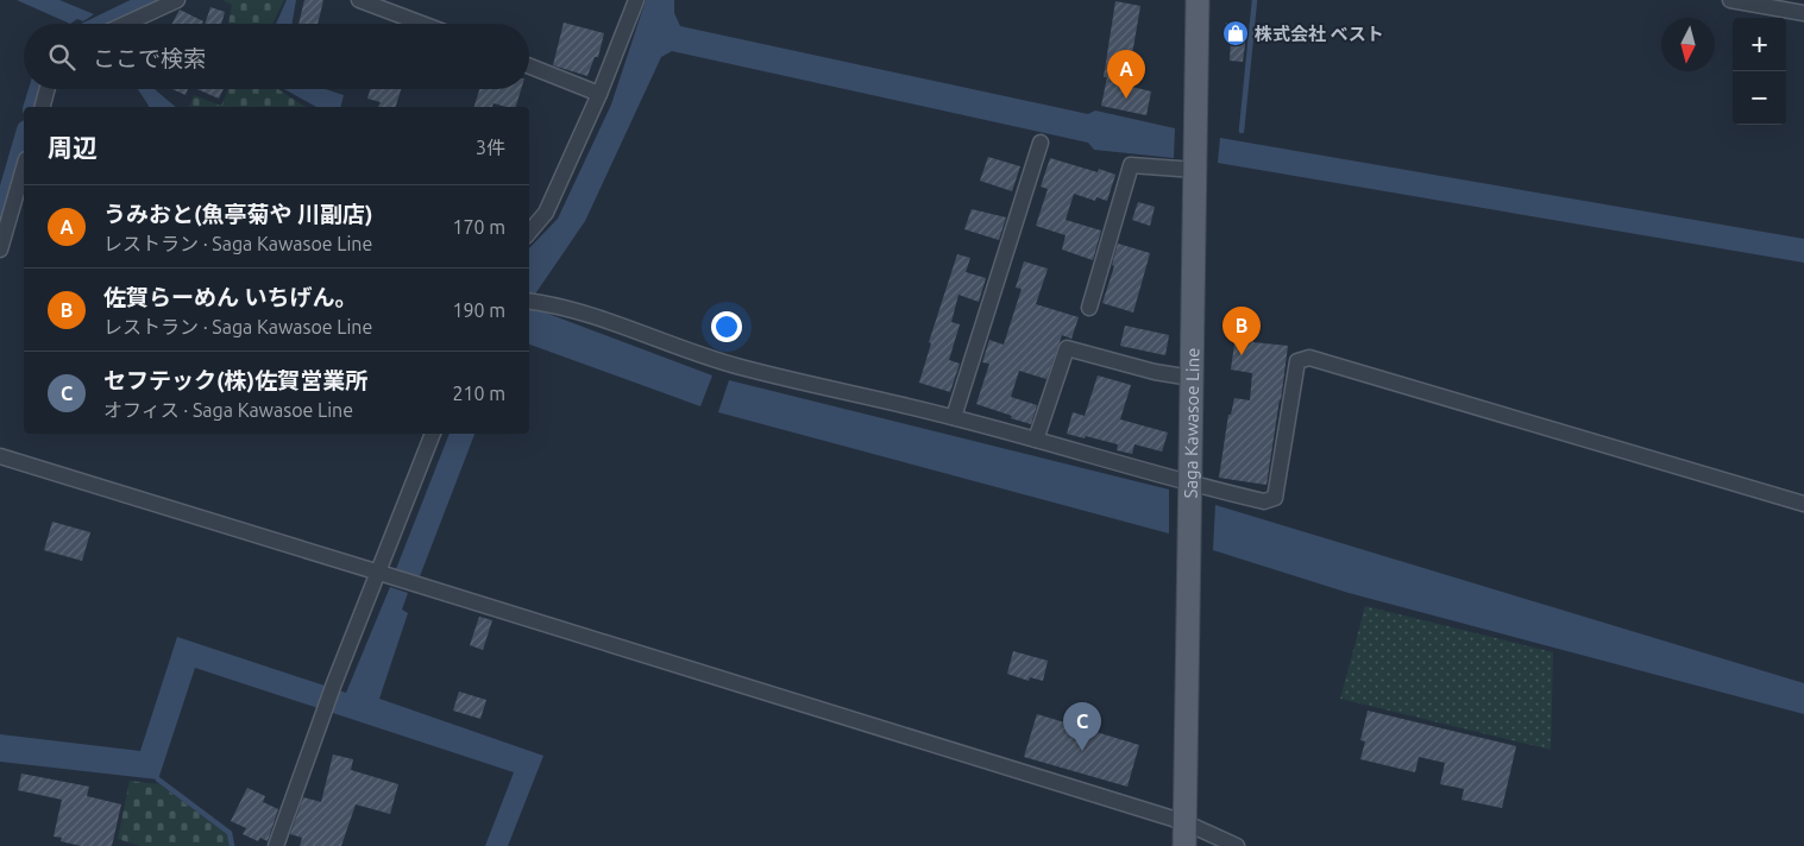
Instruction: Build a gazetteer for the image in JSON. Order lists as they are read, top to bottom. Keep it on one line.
{"streets":{"main road":["Saga Kawasoe Line"]},"places":{"shop":["株式会社 ベスト"]},"north":"bottom","page":{"map_buttons":["+","−"],"search":"ここで検索","pins":["A","B","C"],"heading":["周辺","3件"],"list":[{"mark":"A","name":"うみおと(魚亭菊や 川副店)","note":"レストラン · Saga Kawasoe Line","value":"170 m"},{"mark":"B","name":"佐賀らーめん いちげん。","note":"レストラン · Saga Kawasoe Line","value":"190 m"},{"mark":"C","name":"セフテック(株)佐賀営業所","note":"オフィス · Saga Kawasoe Line","value":"210 m"}]}}
